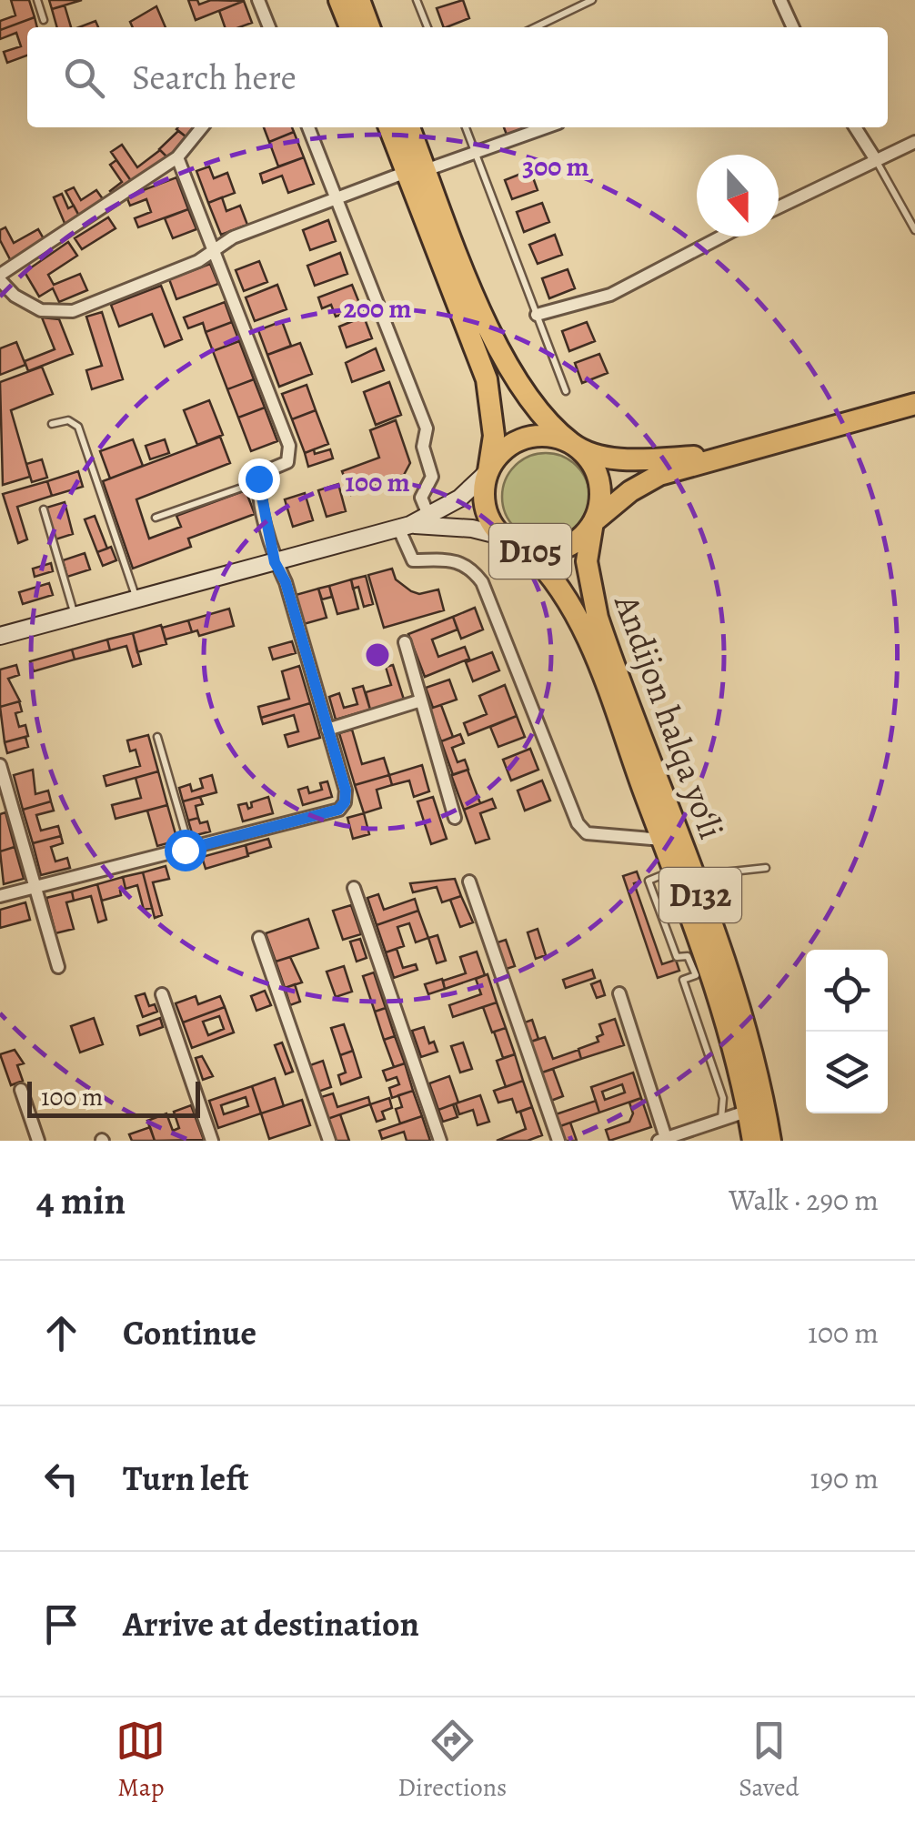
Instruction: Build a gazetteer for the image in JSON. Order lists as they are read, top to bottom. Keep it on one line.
{"streets":{"highway":["D105","Andijon halqa yo‘li","D132"]},"crossings":[["D105","Andijon halqa yo‘li"]],"scale_bar":"100 m","north":"bottom","page":{"search":"Search here","scale":"100 m","heading":["4 min","Walk · 290 m"],"list":[["Continue","100 m"],["Turn left","190 m"],"Arrive at destination"],"nav":["Map","Directions","Saved"]},"rings":["300 m","200 m","100 m"]}
